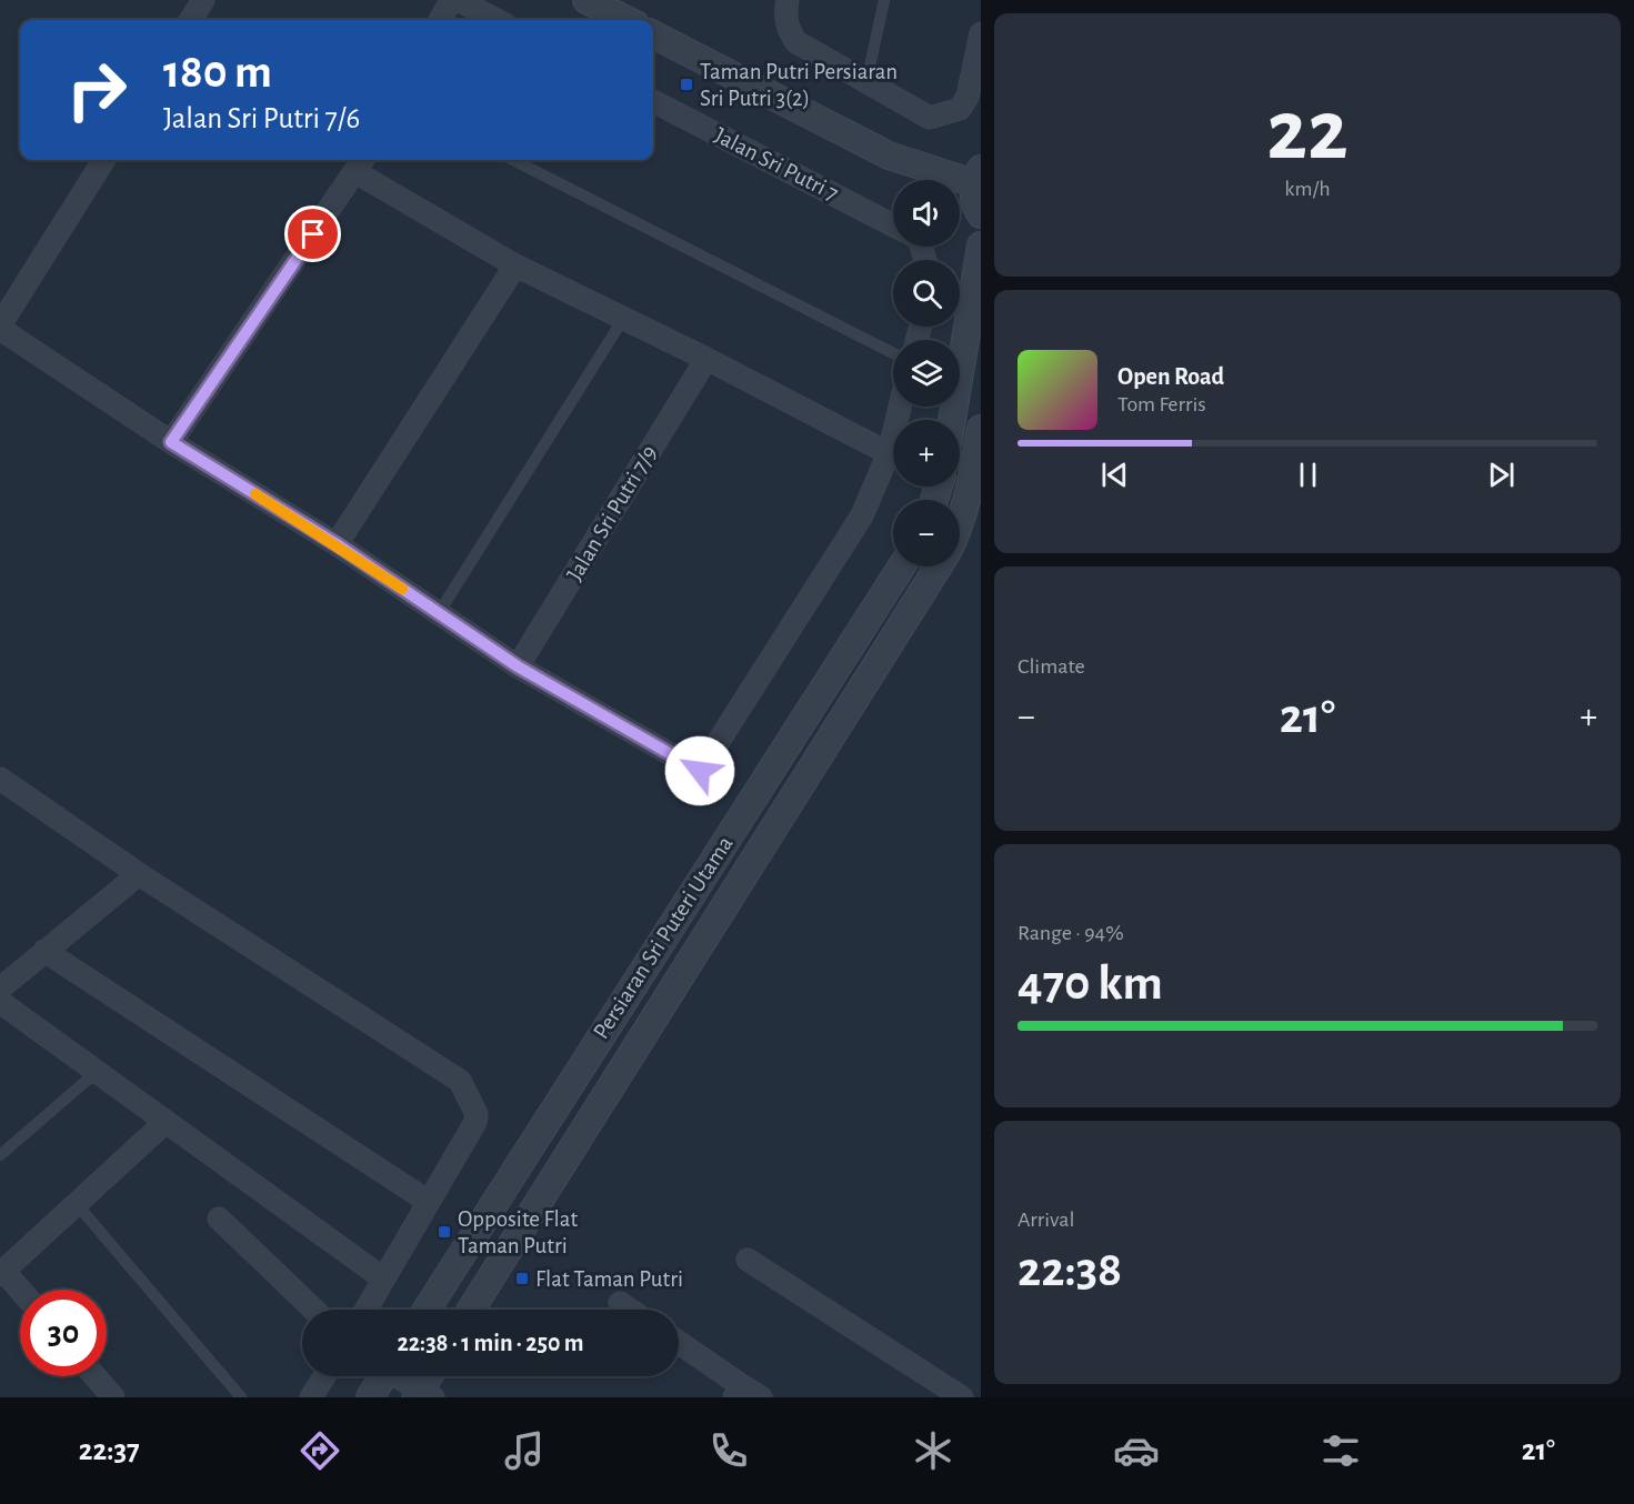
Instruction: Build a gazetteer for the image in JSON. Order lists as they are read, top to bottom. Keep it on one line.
{"streets":{"street":["Jalan Sri Putri 7","Jalan Sri Putri 7/9","Persiaran Sri Puteri Utama"]},"places":{"transit":["Taman Putri Persiaran Sri Putri 3(2)","Opposite Flat Taman Putri","Flat Taman Putri"]},"page":{"tile":[["22","km/h"],"Climate",["Range · 94%","470 km"],["Arrival","22:38"]],"turn":["180 m","Jalan Sri Putri 7/6"],"map_buttons":["+","−"],"song":["Open Road","Tom Ferris"],"heat":["−","21°","+"],"limit":"30","trip":"22:38 · 1 min · 250 m","tabs":["22:37","21°"]}}
